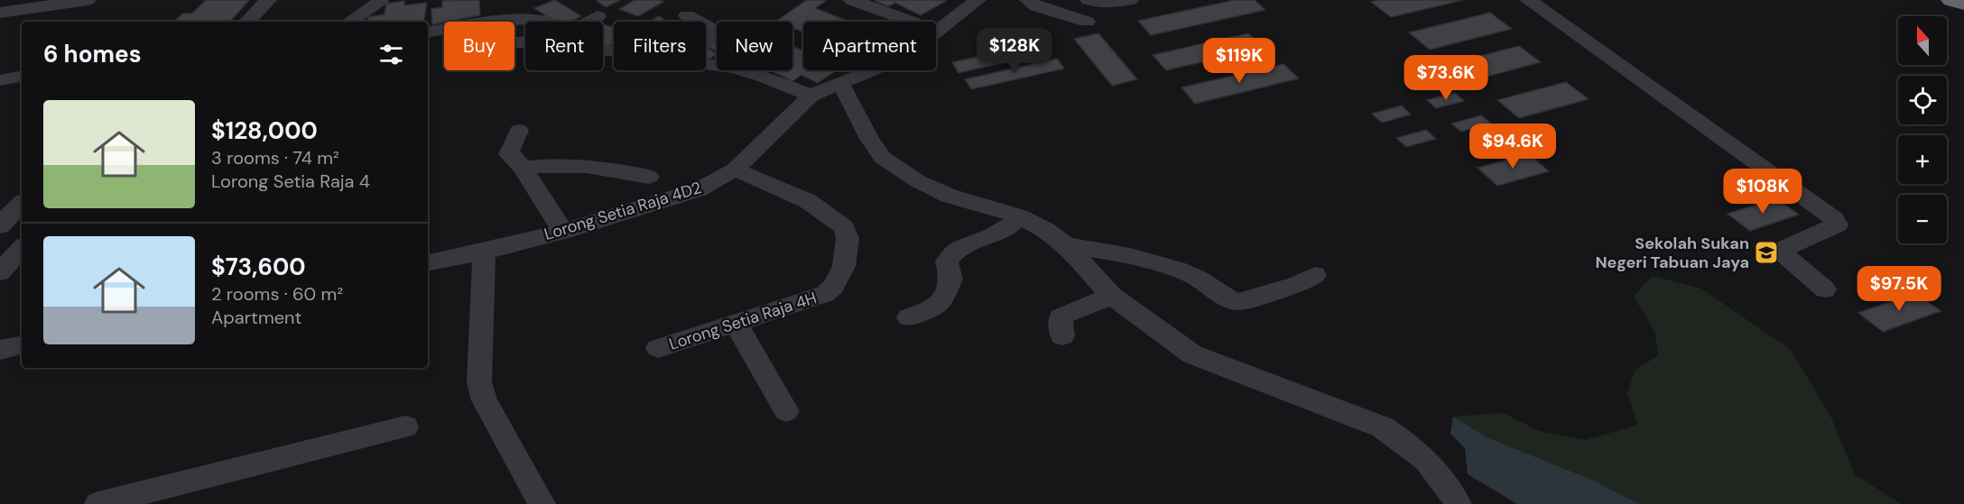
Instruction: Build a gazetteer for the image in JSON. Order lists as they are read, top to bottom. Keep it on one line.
{"streets":{"street":["Lorong Setia Raja 4D2","Lorong Setia Raja 4H"]},"crossings":[["Lorong Setia Raja 4D2","Lorong Setia Raja 4H"]],"places":{"school or university":["Sekolah Sukan Negeri Tabuan Jaya"]},"north":"top","page":{"map_buttons":["+","−"],"chip":["Buy","Rent","Filters","New","Apartment"],"heading":"6 homes","price":["$128K","$119K","$73.6K","$94.6K","$108K","$97.5K"],"list":[{"name":"$128,000","note":"3 rooms · 74 m² · Lorong Setia Raja 4"},{"name":"$73,600","note":"2 rooms · 60 m² · Apartment"}]}}
